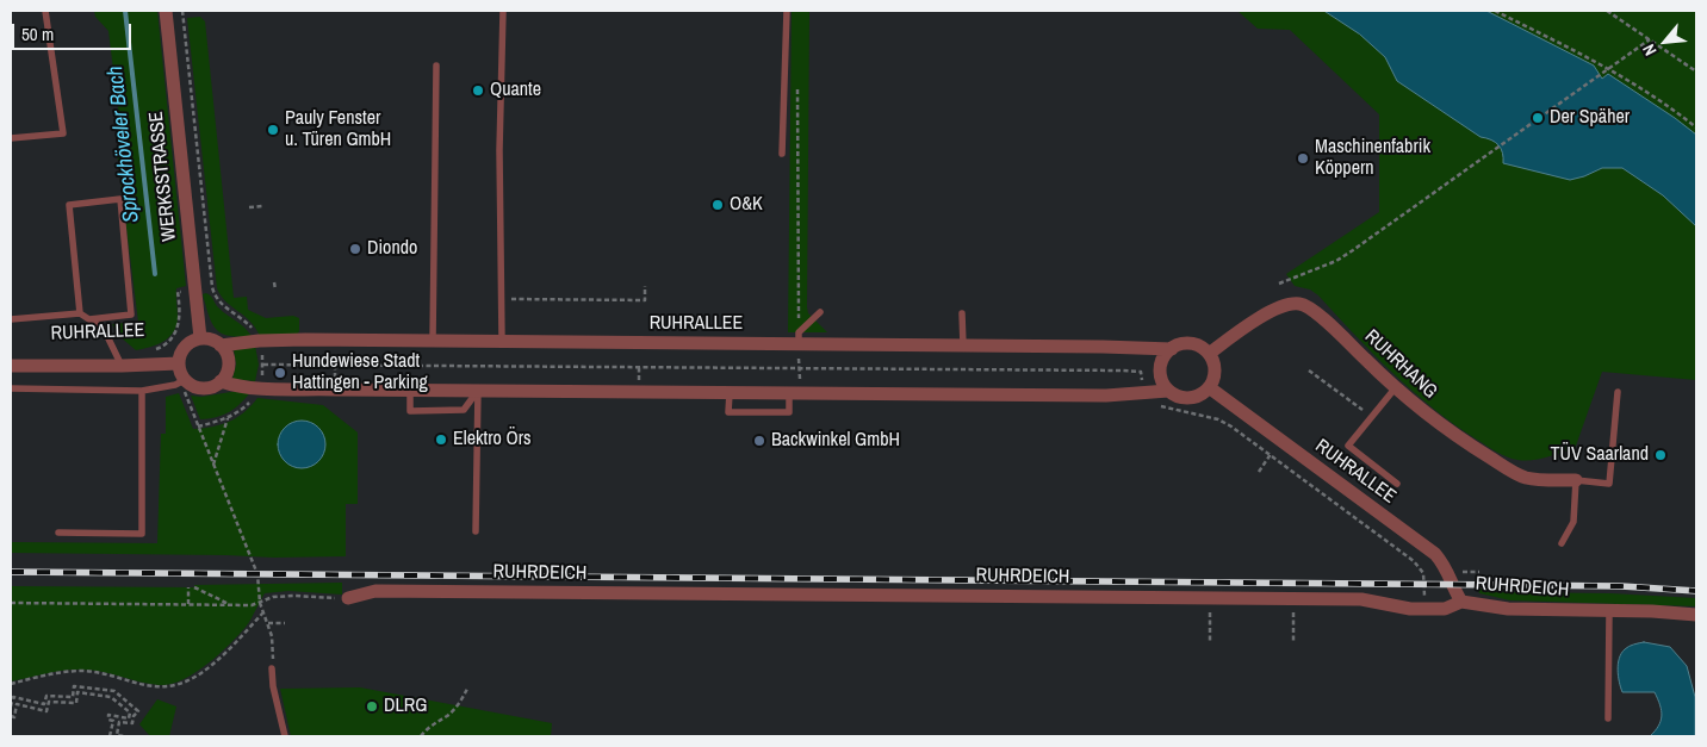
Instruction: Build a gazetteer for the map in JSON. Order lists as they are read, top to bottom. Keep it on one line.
{"streets":{"street":["WERKSSTRASSE","RUHRALLEE","RUHRHANG","RUHRDEICH"]},"crossings":[["WERKSSTRASSE","RUHRALLEE"],["RUHRALLEE","RUHRHANG"],["RUHRALLEE","RUHRDEICH"]],"water":["Sprockhöveler Bach"],"places":["Quante","Der Späher","Pauly Fenster u. Türen GmbH","Maschinenfabrik Köppern","O&K","Diondo","Hundewiese Stadt Hattingen - Parking","Elektro Örs","Backwinkel GmbH","TÜV Saarland","DLRG"],"scale_bar":"50 m","north":"bottom left"}
